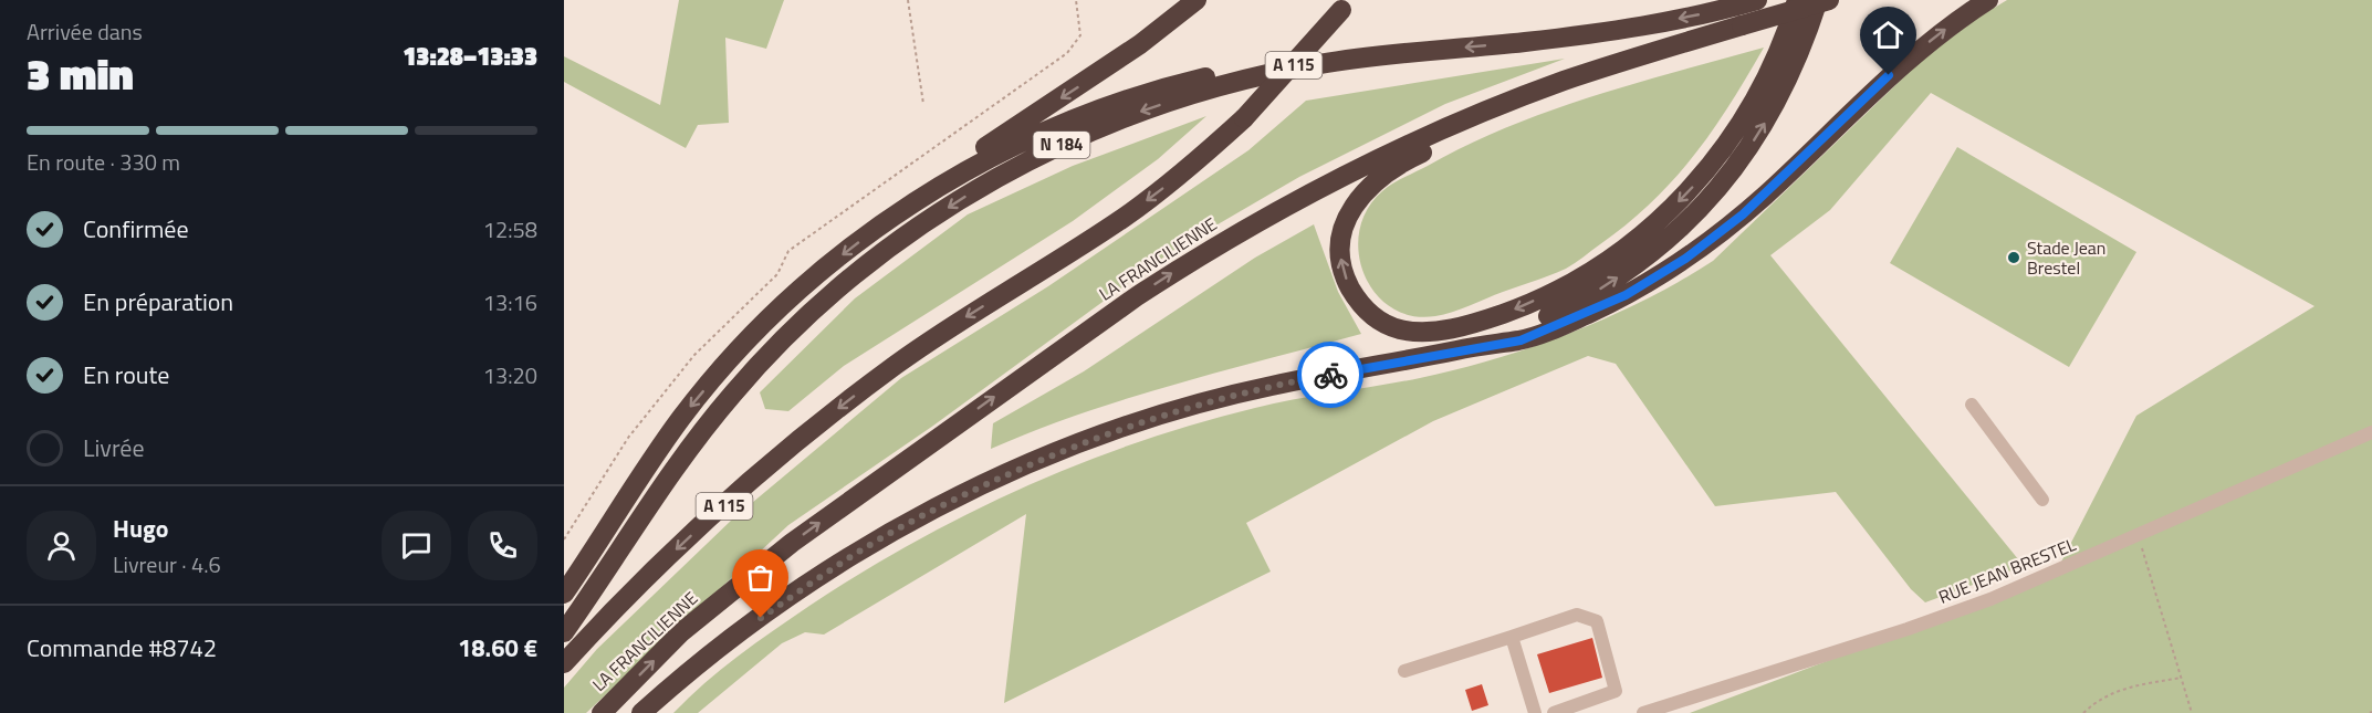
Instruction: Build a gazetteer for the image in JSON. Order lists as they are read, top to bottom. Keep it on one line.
{"streets":{"highway":["A 115","N 184","LA FRANCILIENNE"],"street":["RUE JEAN BRESTEL"]},"places":["Stade Jean Brestel"],"page":{"heading":["3 min","Arrivée dans","13:28–13:33"],"panel":["Hugo","Livreur · 4.6","Commande #8742","18.60 €"],"bar":"En route · 330 m","list":[["Confirmée","12:58"],["En préparation","13:16"],["En route","13:20"],"Livrée"]}}
